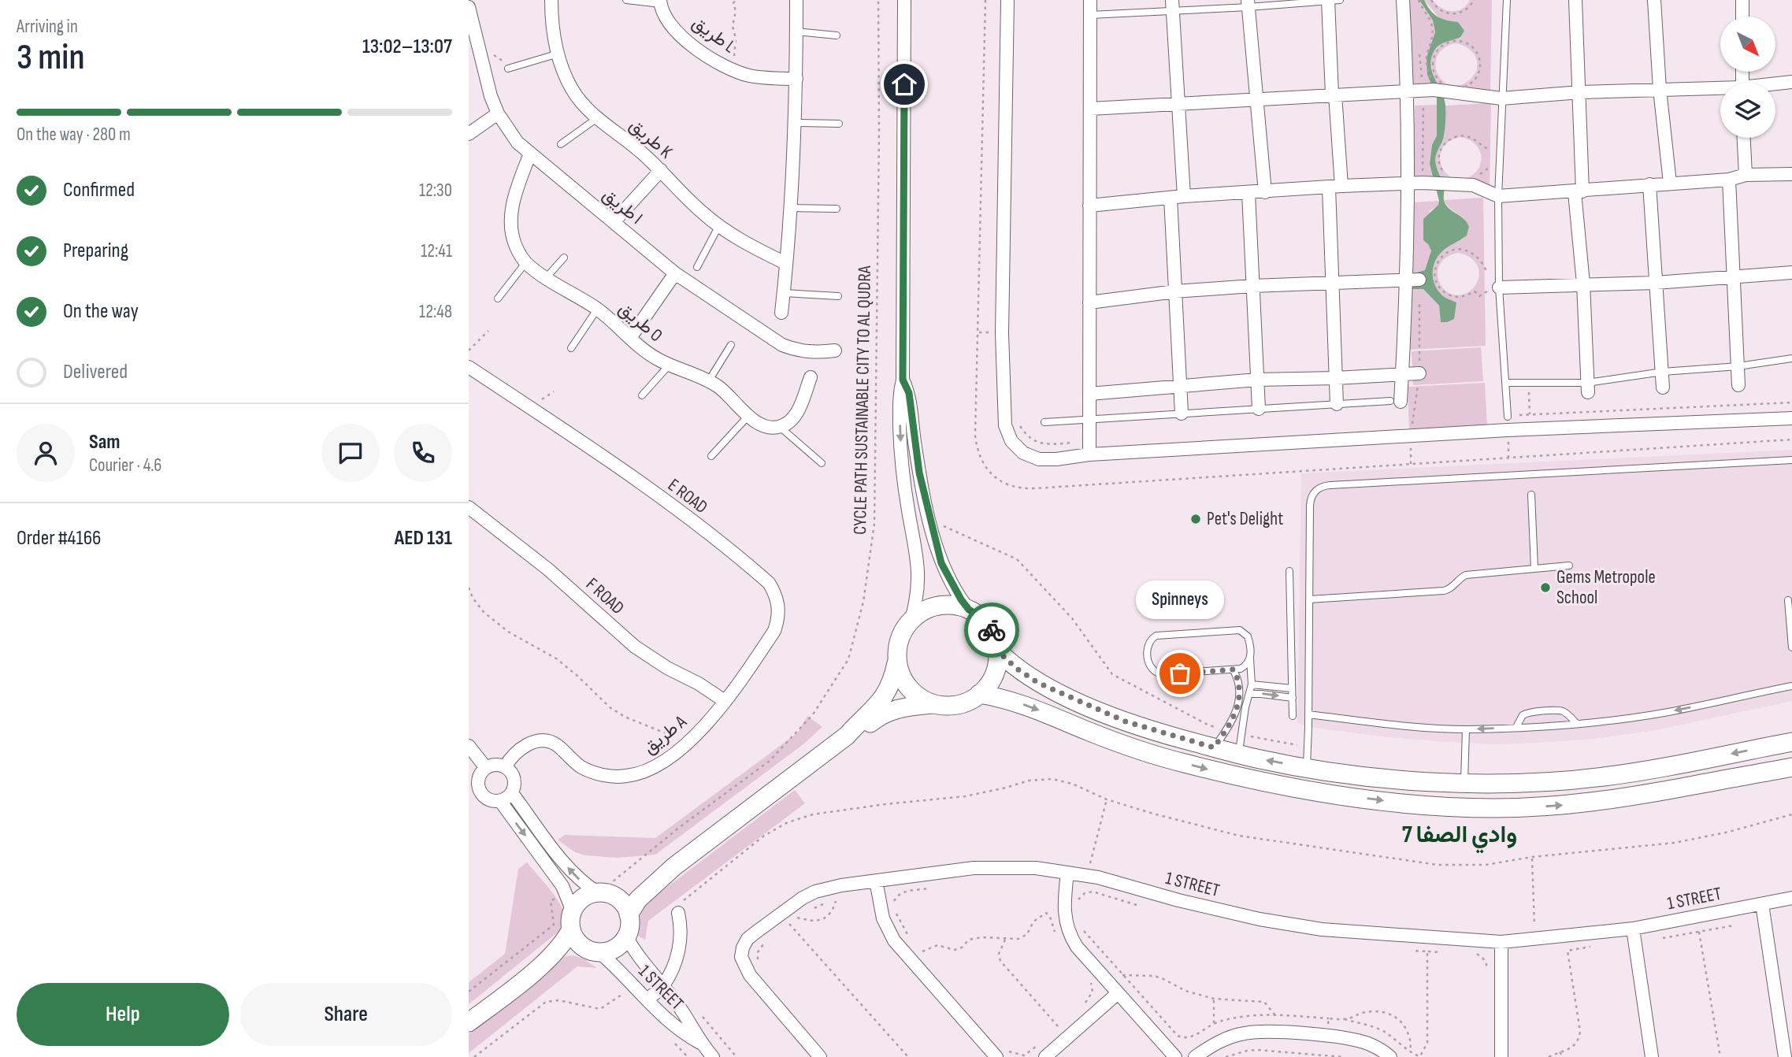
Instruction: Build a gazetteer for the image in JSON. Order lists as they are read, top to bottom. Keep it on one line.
{"streets":{"street":["طريق L","طريق K","طريق I","طريق O","E ROAD","F ROAD","طريق A","1 STREET"],"path":["CYCLE PATH SUSTAINABLE CITY TO AL QUDRA"]},"crossings":[["طريق I","طريق O"],["CYCLE PATH SUSTAINABLE CITY TO AL QUDRA","1 STREET"],["E ROAD","F ROAD"],["E ROAD","طريق A"],["F ROAD","طريق A"]],"districts":["وادي الصفا 7"],"places":["Pet's Delight","Gems Metropole School","Spinneys"],"north":"bottom right","page":{"heading":["3 min","Arriving in","13:02–13:07"],"panel":["Sam","Courier · 4.6","Order #4166","AED 131"],"bar":"On the way · 280 m","list":[["Confirmed","12:30"],["Preparing","12:41"],["On the way","12:48"],"Delivered"],"bubble":"Spinneys","buttons":["Help","Share"]}}
